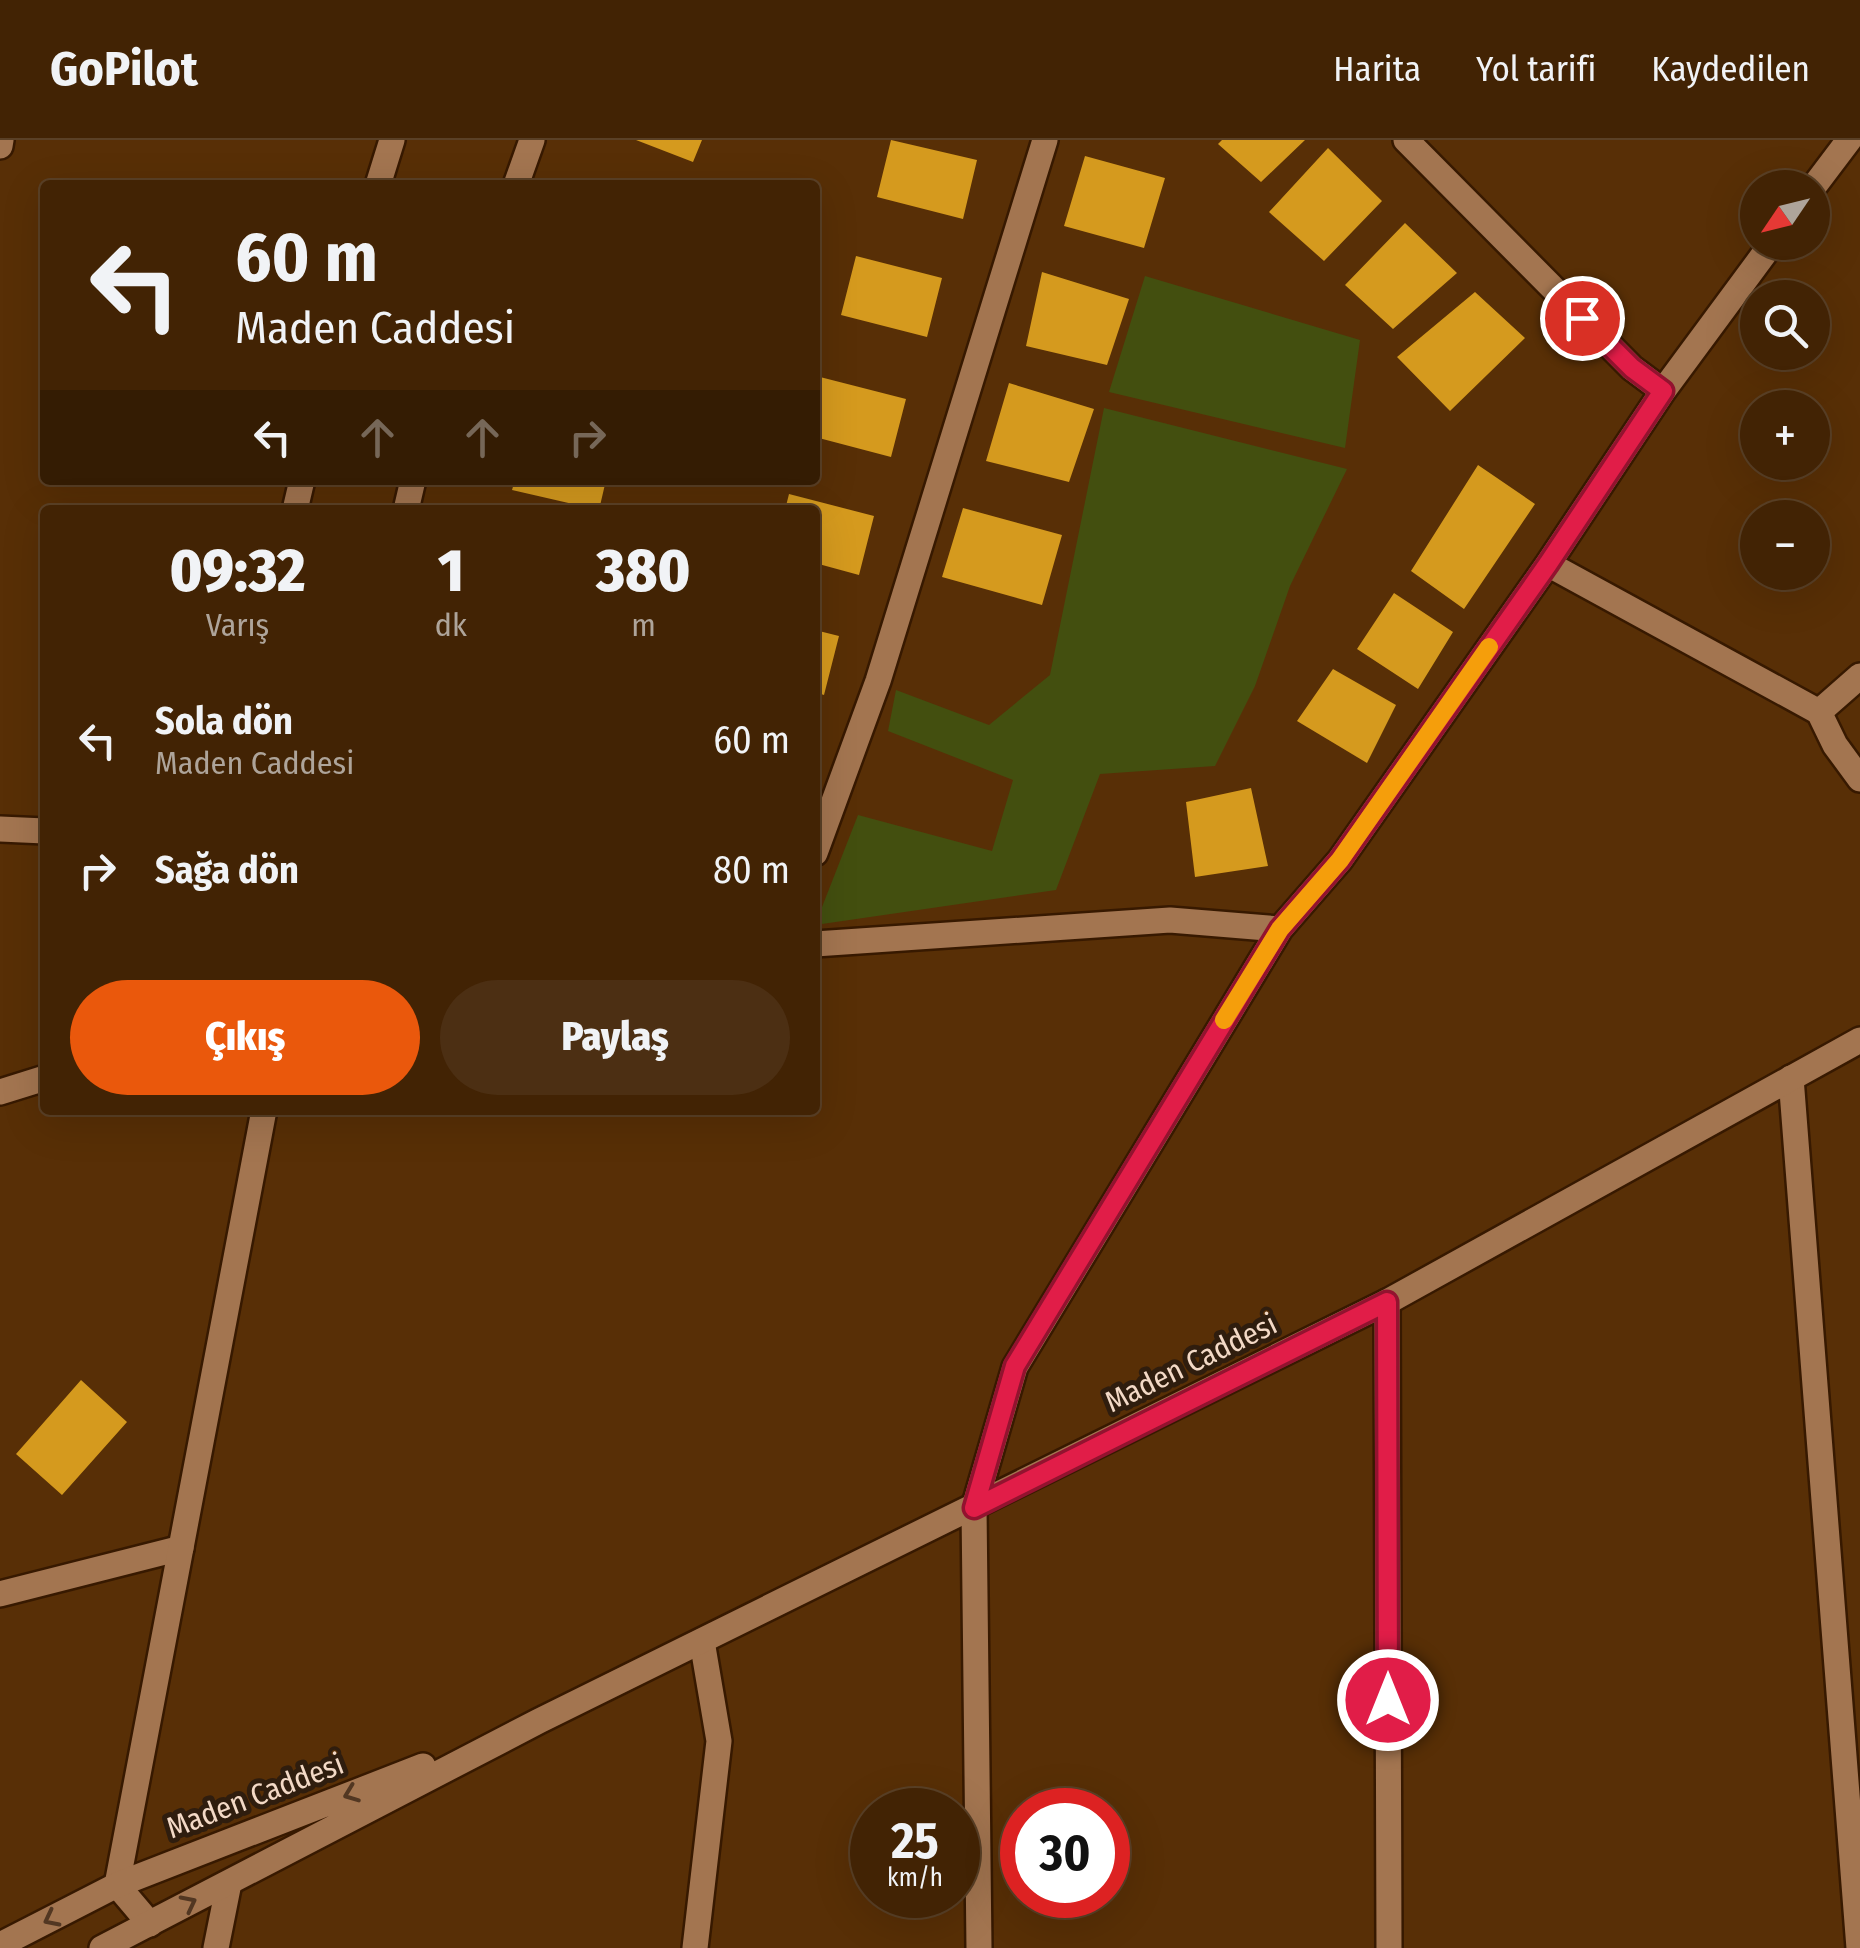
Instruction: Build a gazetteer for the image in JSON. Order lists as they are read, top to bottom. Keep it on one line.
{"streets":{"street":["Maden Caddesi"]},"north":"bottom left","page":{"header":"GoPilot","nav":["Harita","Yol tarifi","Kaydedilen"],"map_buttons":["+","−"],"turn":["60 m","Maden Caddesi"],"eta":["09:32","Varış","1","dk","380","m"],"list":[{"name":"Sola dön","note":"Maden Caddesi","value":"60 m"},{"name":"Sağa dön","value":"80 m"}],"buttons":["Çıkış","Paylaş"],"speed":"25 km/h","limit":"30"}}
